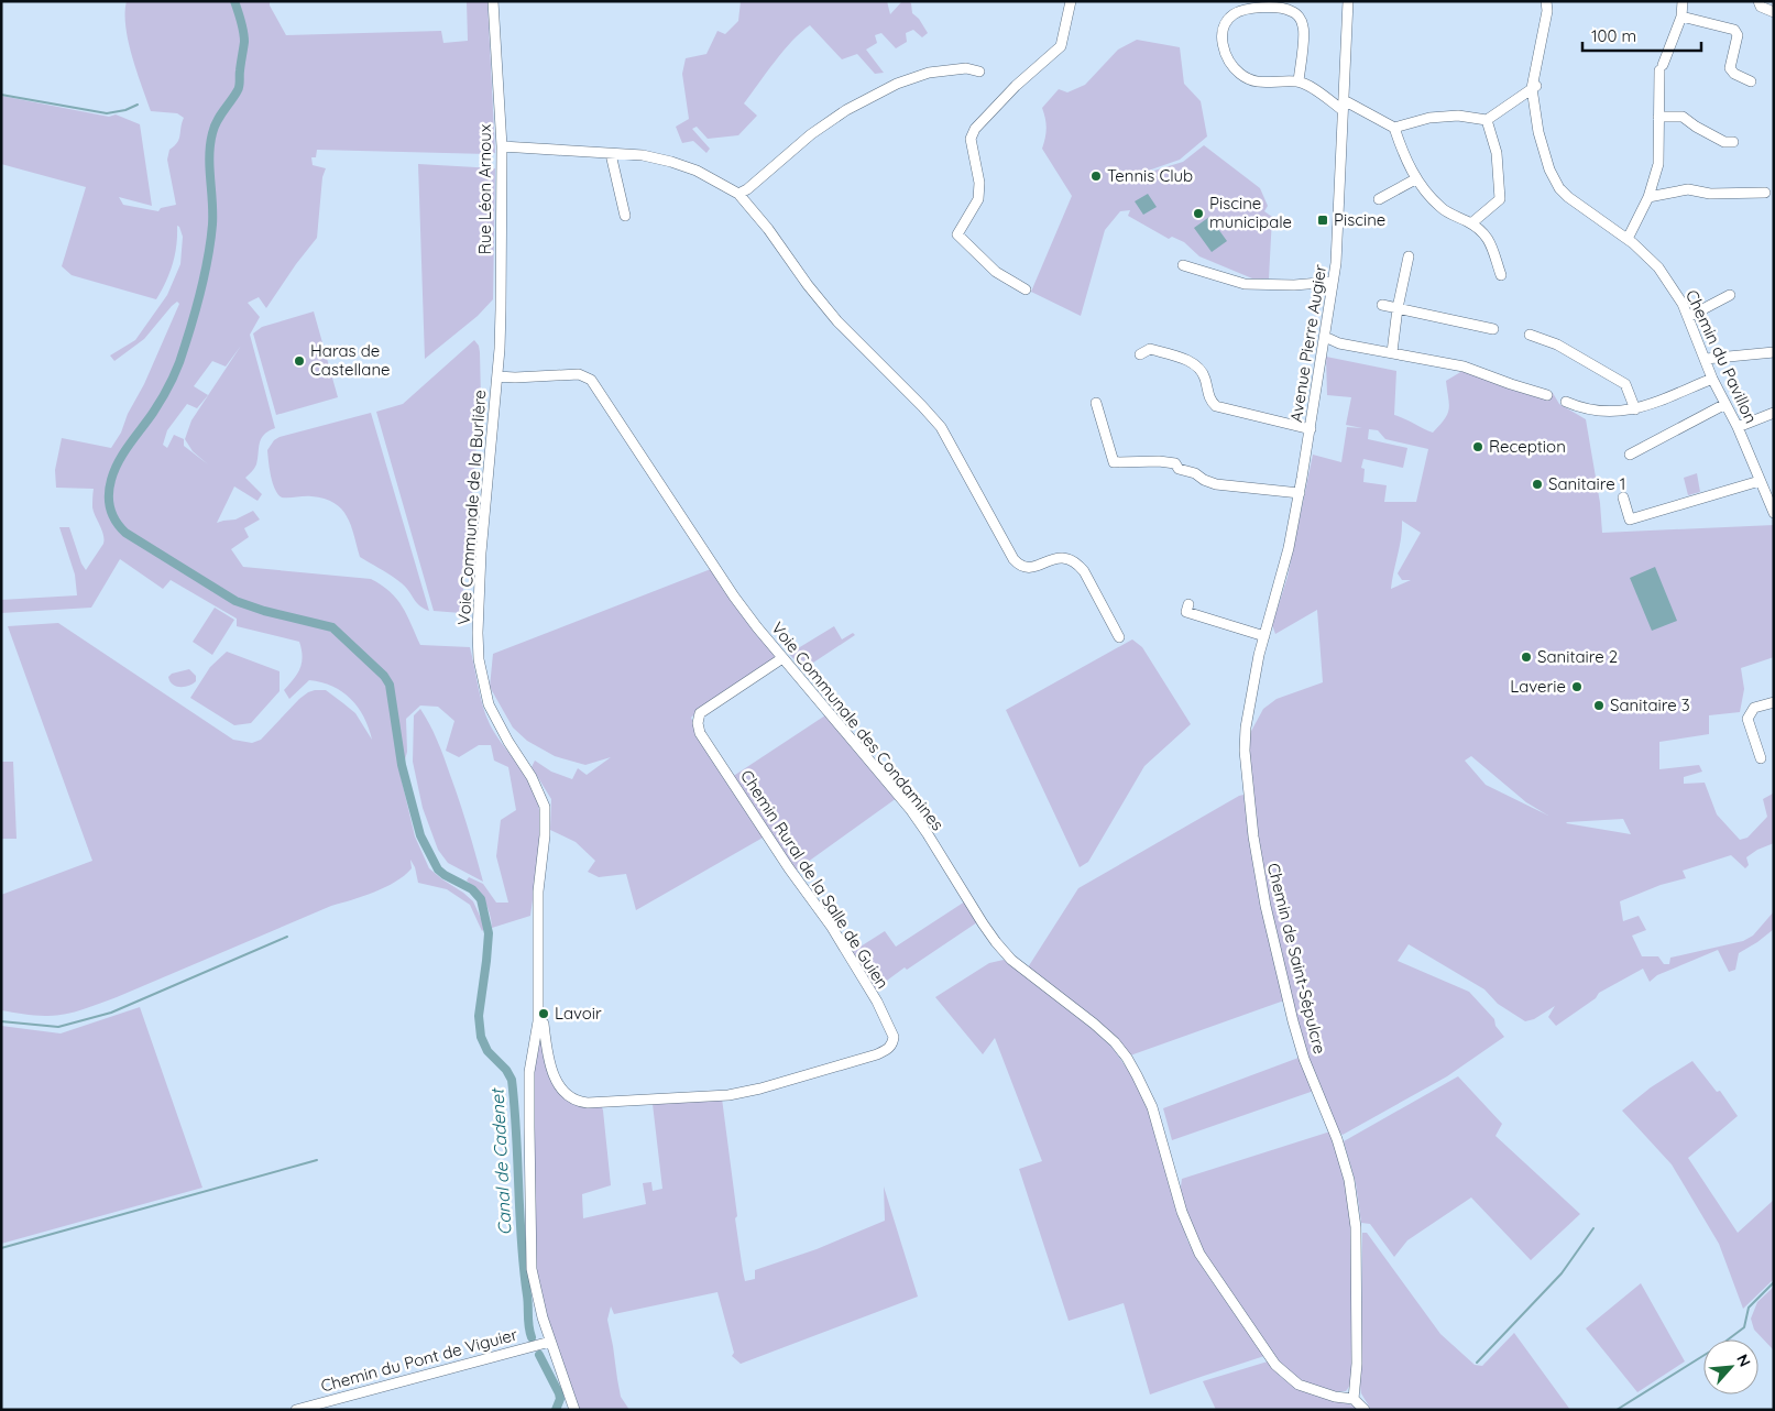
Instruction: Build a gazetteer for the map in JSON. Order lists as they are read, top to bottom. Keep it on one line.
{"streets":{"street":["Rue Léon Arnoux","Avenue Pierre Augier","Chemin du Pavillon","Voie Communale de la Burlière","Voie Communale des Condamines","Chemin Rural de la Salle de Guien","Chemin de Saint-Sépulcre","Chemin du Pont de Viguier"]},"crossings":[["Rue Léon Arnoux","Voie Communale de la Burlière"],["Rue Léon Arnoux","Voie Communale des Condamines"],["Avenue Pierre Augier","Chemin de Saint-Sépulcre"],["Voie Communale de la Burlière","Voie Communale des Condamines"],["Voie Communale de la Burlière","Chemin Rural de la Salle de Guien"],["Voie Communale de la Burlière","Chemin du Pont de Viguier"],["Voie Communale des Condamines","Chemin Rural de la Salle de Guien"],["Voie Communale des Condamines","Chemin de Saint-Sépulcre"]],"water":["Canal de Cadenet"],"places":{"other":["Tennis Club","Piscine municipale","Haras de Castellane","Reception","Sanitaire 1","Sanitaire 2","Laverie","Sanitaire 3","Lavoir"],"transit":["Piscine"]},"scale_bar":"100 m","north":"top right"}
